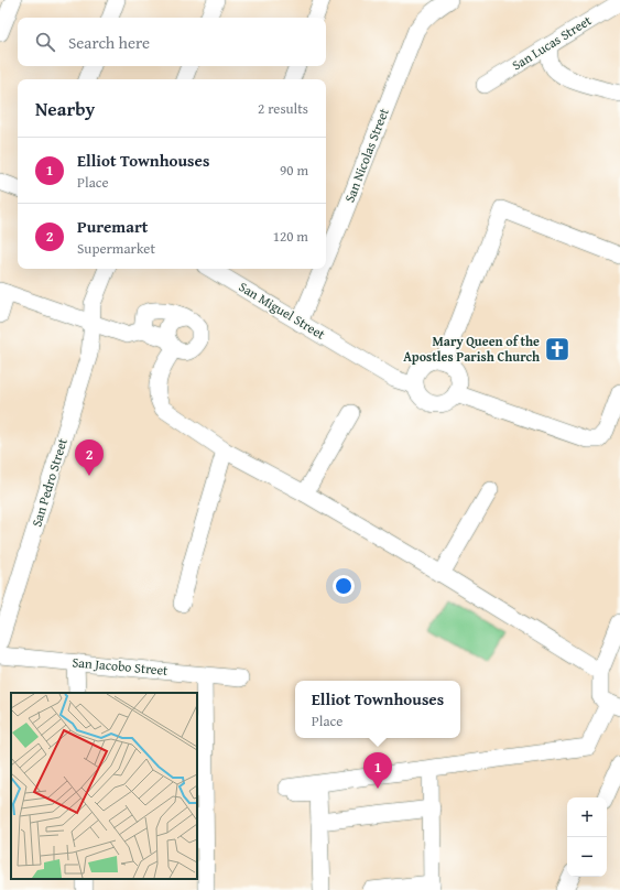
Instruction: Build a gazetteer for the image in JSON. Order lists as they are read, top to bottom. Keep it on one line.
{"streets":{"street":["San Lucas Street","San Nicolas Street","San Miguel Street","San Pedro Street","San Jacobo Street"]},"crossings":[["San Nicolas Street","San Miguel Street"]],"places":{"church":["Mary Queen of the Apostles Parish Church"]},"page":{"search":"Search here","heading":["Nearby","2 results"],"list":[{"mark":"1","name":"Elliot Townhouses","note":"Place","value":"90 m"},{"mark":"2","name":"Puremart","note":"Supermarket","value":"120 m"}],"pins":["2","1"],"popup":["Elliot Townhouses","Place"],"map_buttons":["+","−"]}}
